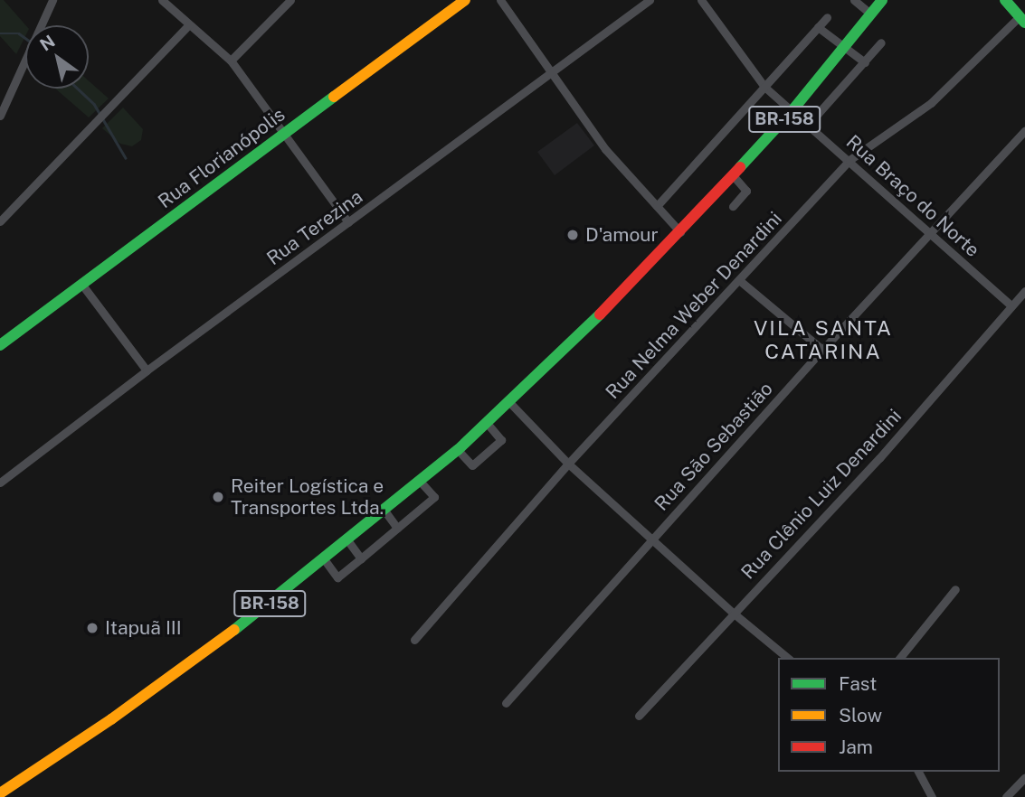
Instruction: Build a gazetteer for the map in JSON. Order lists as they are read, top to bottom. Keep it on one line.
{"streets":{"main road":["BR-158","Rua Florianópolis"],"street":["Rua Braço do Norte","Rua Terezina","Rua Nelma Weber Denardini","Rua São Sebastião","Rua Clênio Luiz Denardini"]},"crossings":[["BR-158","Rua Braço do Norte"],["Rua Braço do Norte","Rua Nelma Weber Denardini"],["Rua Braço do Norte","Rua São Sebastião"],["Rua Braço do Norte","Rua Clênio Luiz Denardini"]],"districts":["VILA SANTA CATARINA"],"places":["D'amour","Reiter Logística e Transportes Ltda.","Itapuã III"],"legend":["Fast","Slow","Jam"],"north":"top left"}
